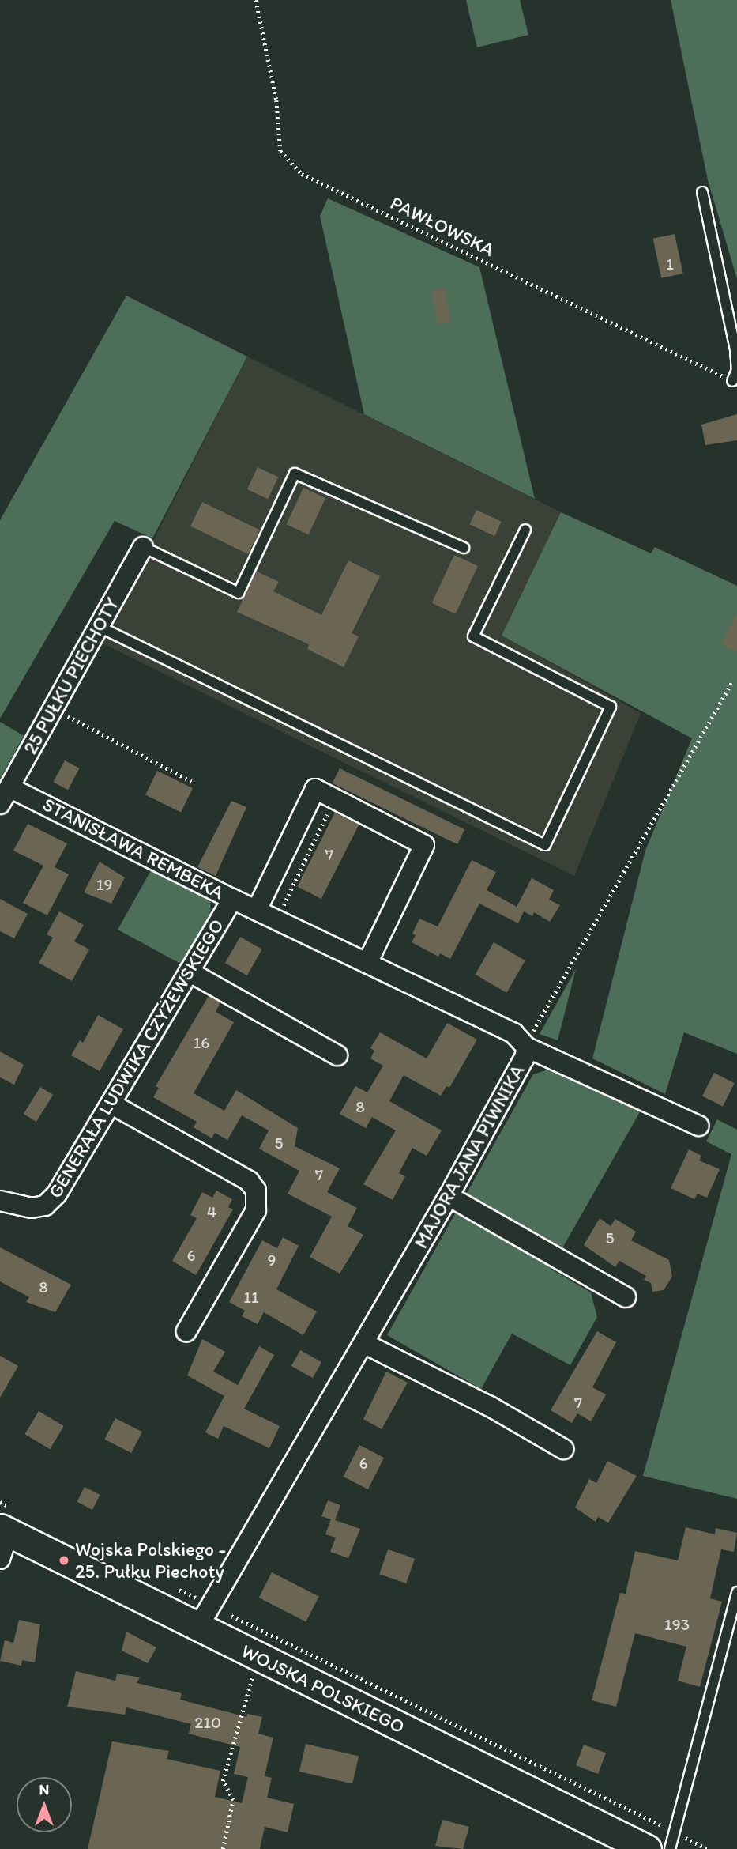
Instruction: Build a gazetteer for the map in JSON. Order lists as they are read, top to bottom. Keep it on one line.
{"streets":{"main road":["WOJSKA POLSKIEGO"],"street":["25 PUŁKU PIECHOTY","STANISŁAWA REMBEKA","GENERAŁA LUDWIKA CZYŻEWSKIEGO","MAJORA JANA PIWNIKA"],"path":["PAWŁOWSKA"]},"crossings":[["25 PUŁKU PIECHOTY","STANISŁAWA REMBEKA"],["STANISŁAWA REMBEKA","GENERAŁA LUDWIKA CZYŻEWSKIEGO"],["STANISŁAWA REMBEKA","MAJORA JANA PIWNIKA"],["MAJORA JANA PIWNIKA","WOJSKA POLSKIEGO"]],"places":["Wojska Polskiego - 25. Pułku Piechoty"],"house_numbers":["1","7","19","16","8","5","7","4","5","6","9","8","11","7","6","193","210"],"north":"top"}
